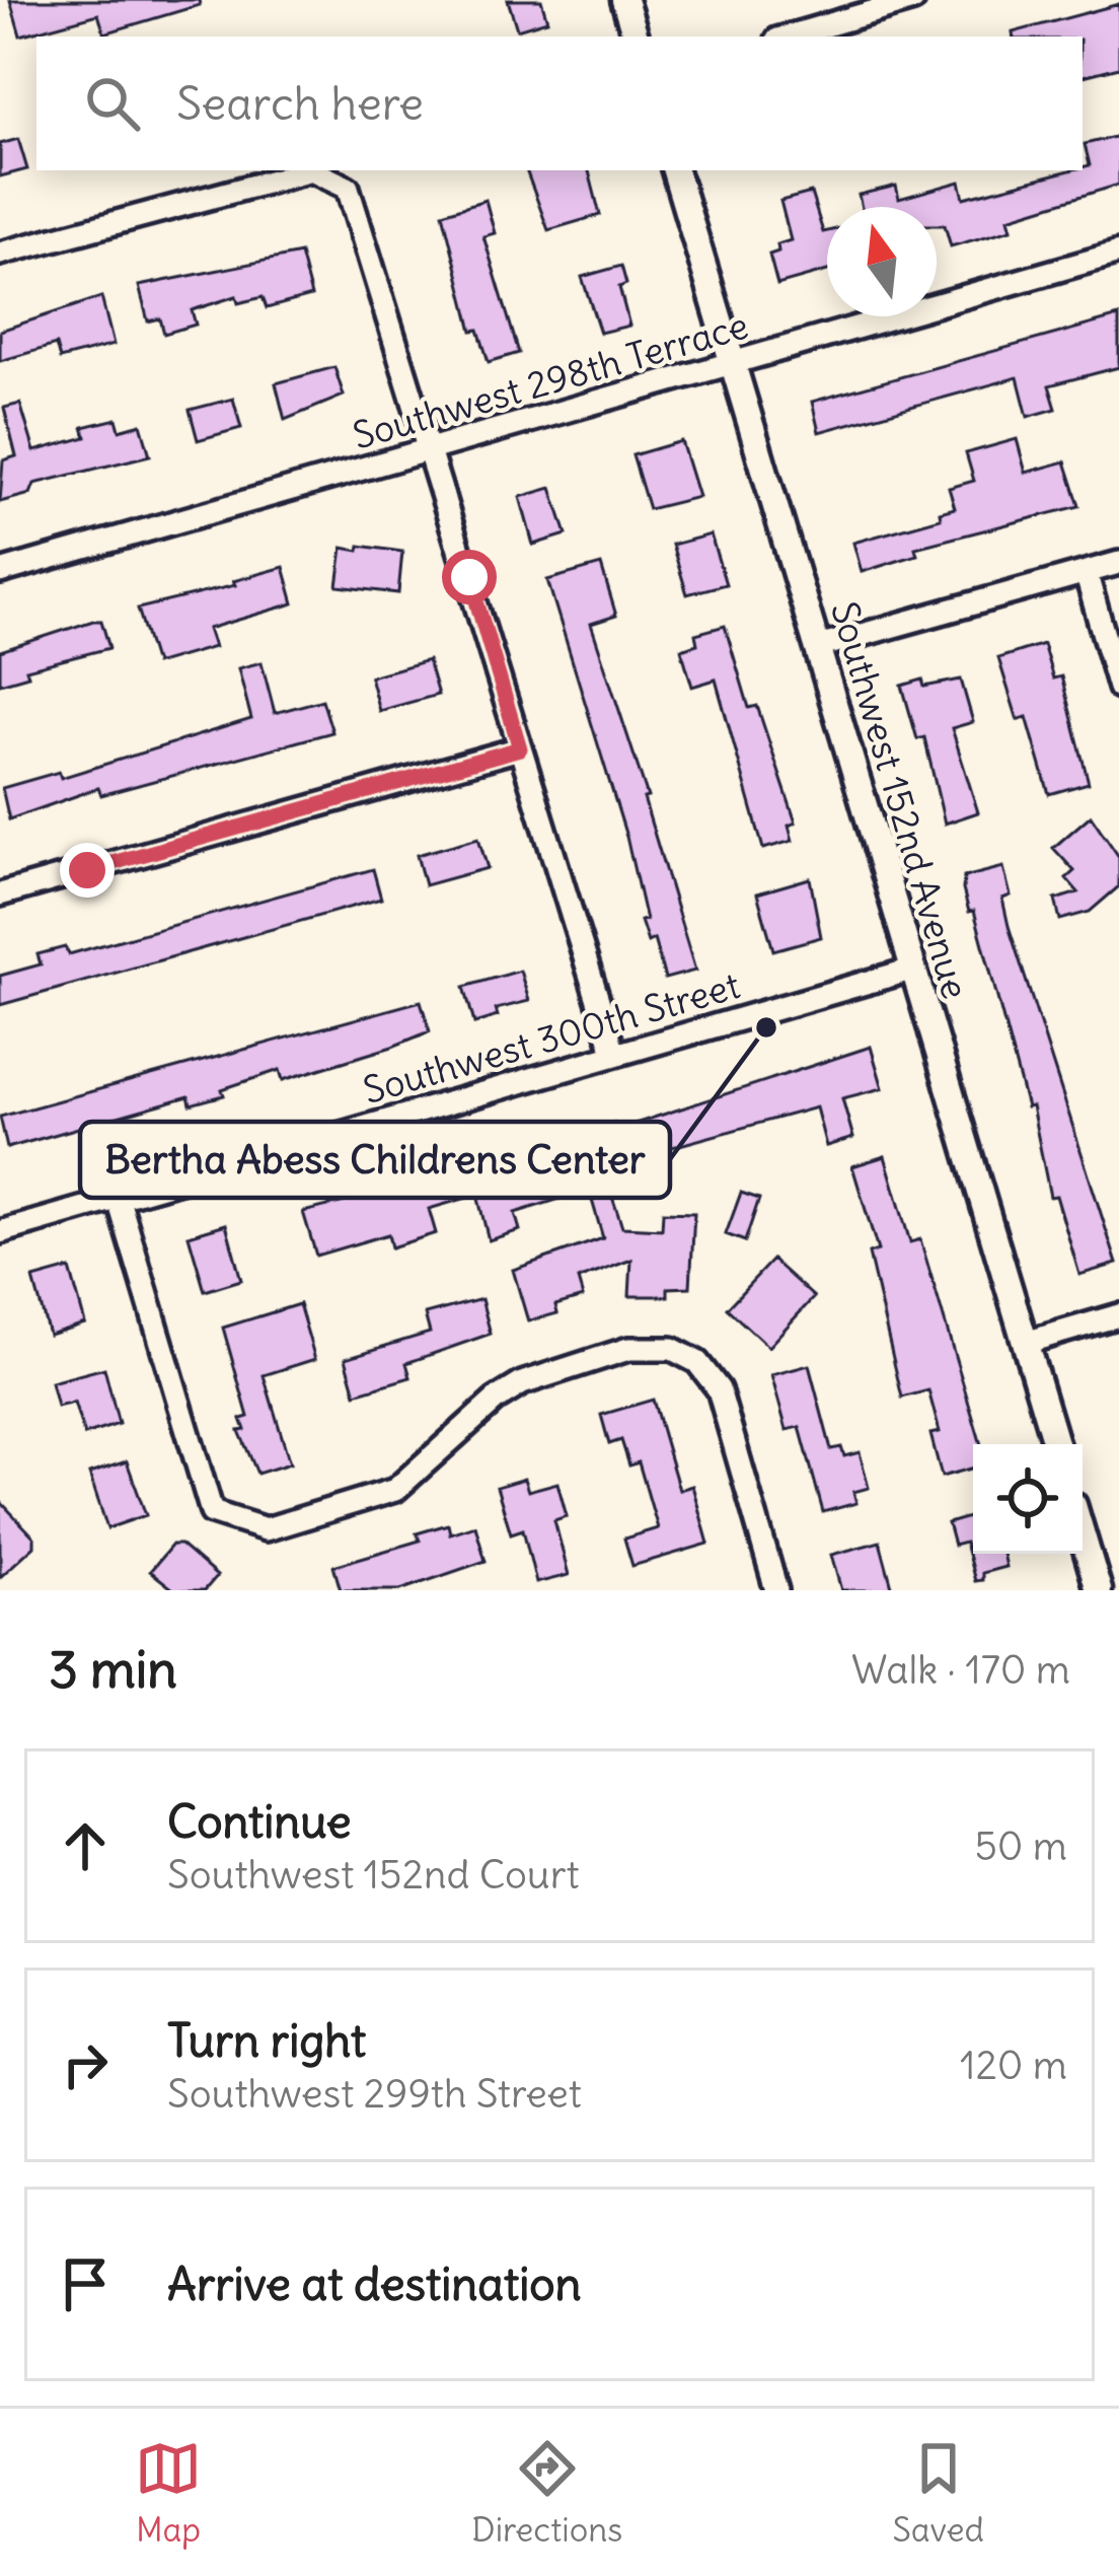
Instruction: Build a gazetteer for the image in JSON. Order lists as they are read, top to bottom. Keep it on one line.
{"streets":{"street":["Southwest 298th Terrace","Southwest 152nd Avenue","Southwest 300th Street"]},"crossings":[["Southwest 298th Terrace","Southwest 152nd Avenue"],["Southwest 152nd Avenue","Southwest 300th Street"]],"places":["Bertha Abess Childrens Center"],"north":"top","page":{"search":"Search here","heading":["3 min","Walk · 170 m"],"list":[["Continue","Southwest 152nd Court","50 m"],["Turn right","Southwest 299th Street","120 m"],"Arrive at destination"],"nav":["Map","Directions","Saved"]}}
